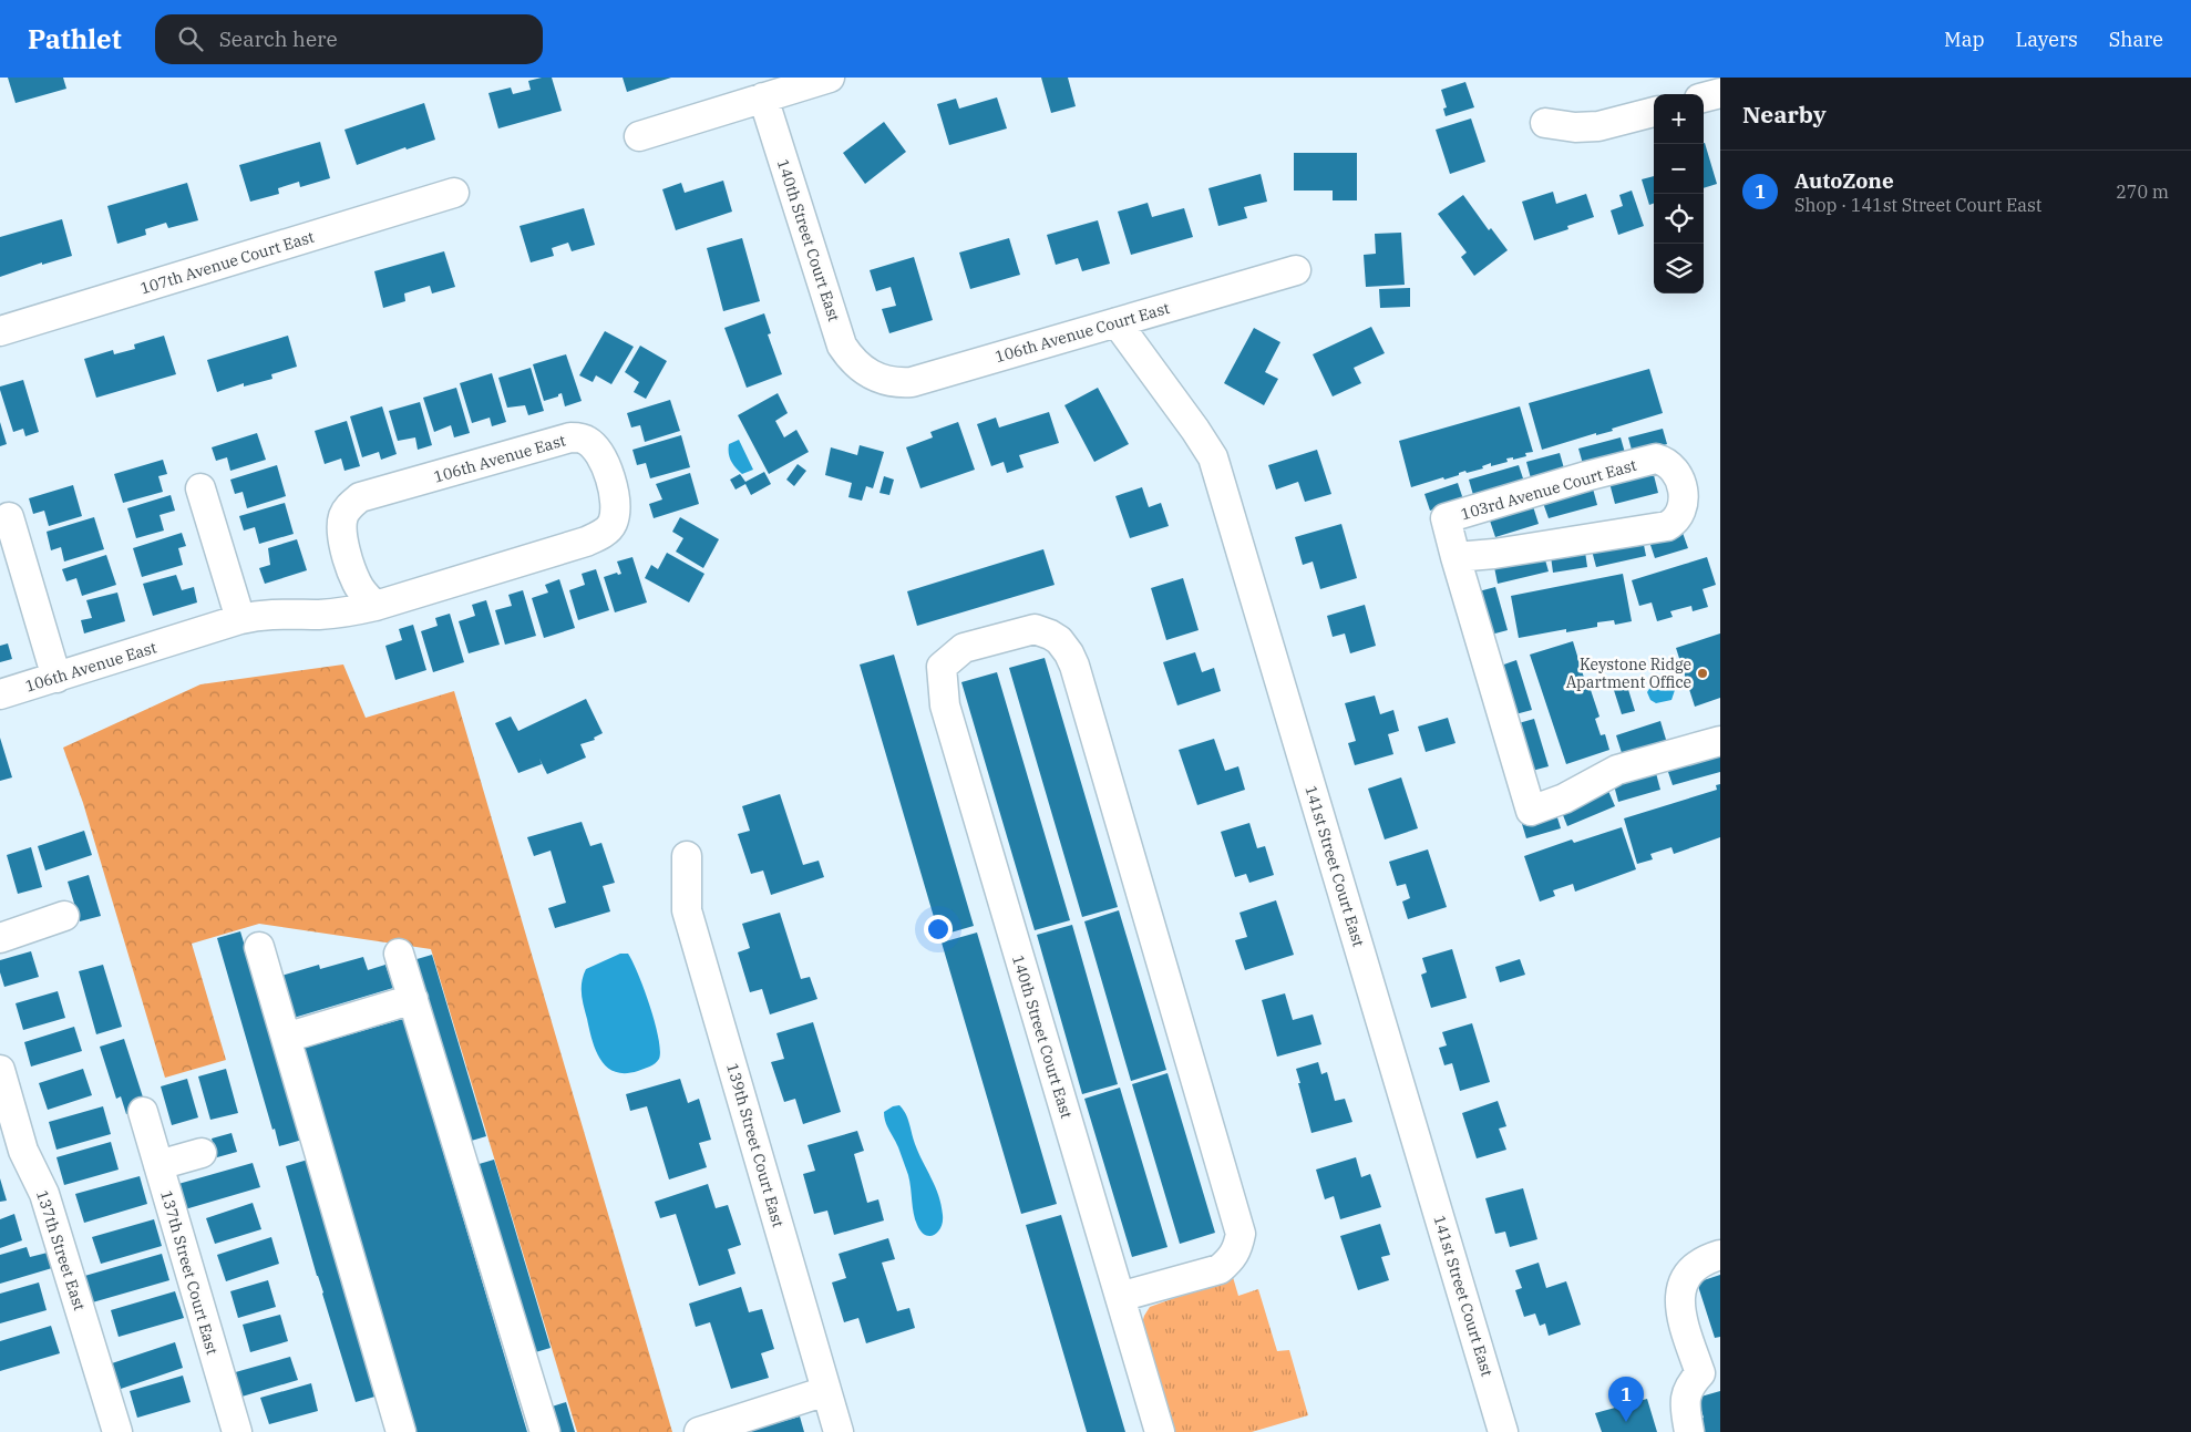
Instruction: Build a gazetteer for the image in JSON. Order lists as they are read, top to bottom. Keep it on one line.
{"streets":{"street":["140th Street Court East","107th Avenue Court East","106th Avenue Court East","106th Avenue East","103rd Avenue Court East","141st Street Court East","139th Street Court East","137th Street East","137th Street Court East"]},"crossings":[["140th Street Court East","106th Avenue Court East"],["106th Avenue Court East","141st Street Court East"]],"places":["Keystone Ridge Apartment Office"],"page":{"header":"Pathlet","search":"Search here","nav":["Map","Layers","Share"],"heading":"Nearby","map_buttons":["+","−"],"list":[{"mark":"1","name":"AutoZone","note":"Shop · 141st Street Court East","value":"270 m"}],"pins":"1"}}
